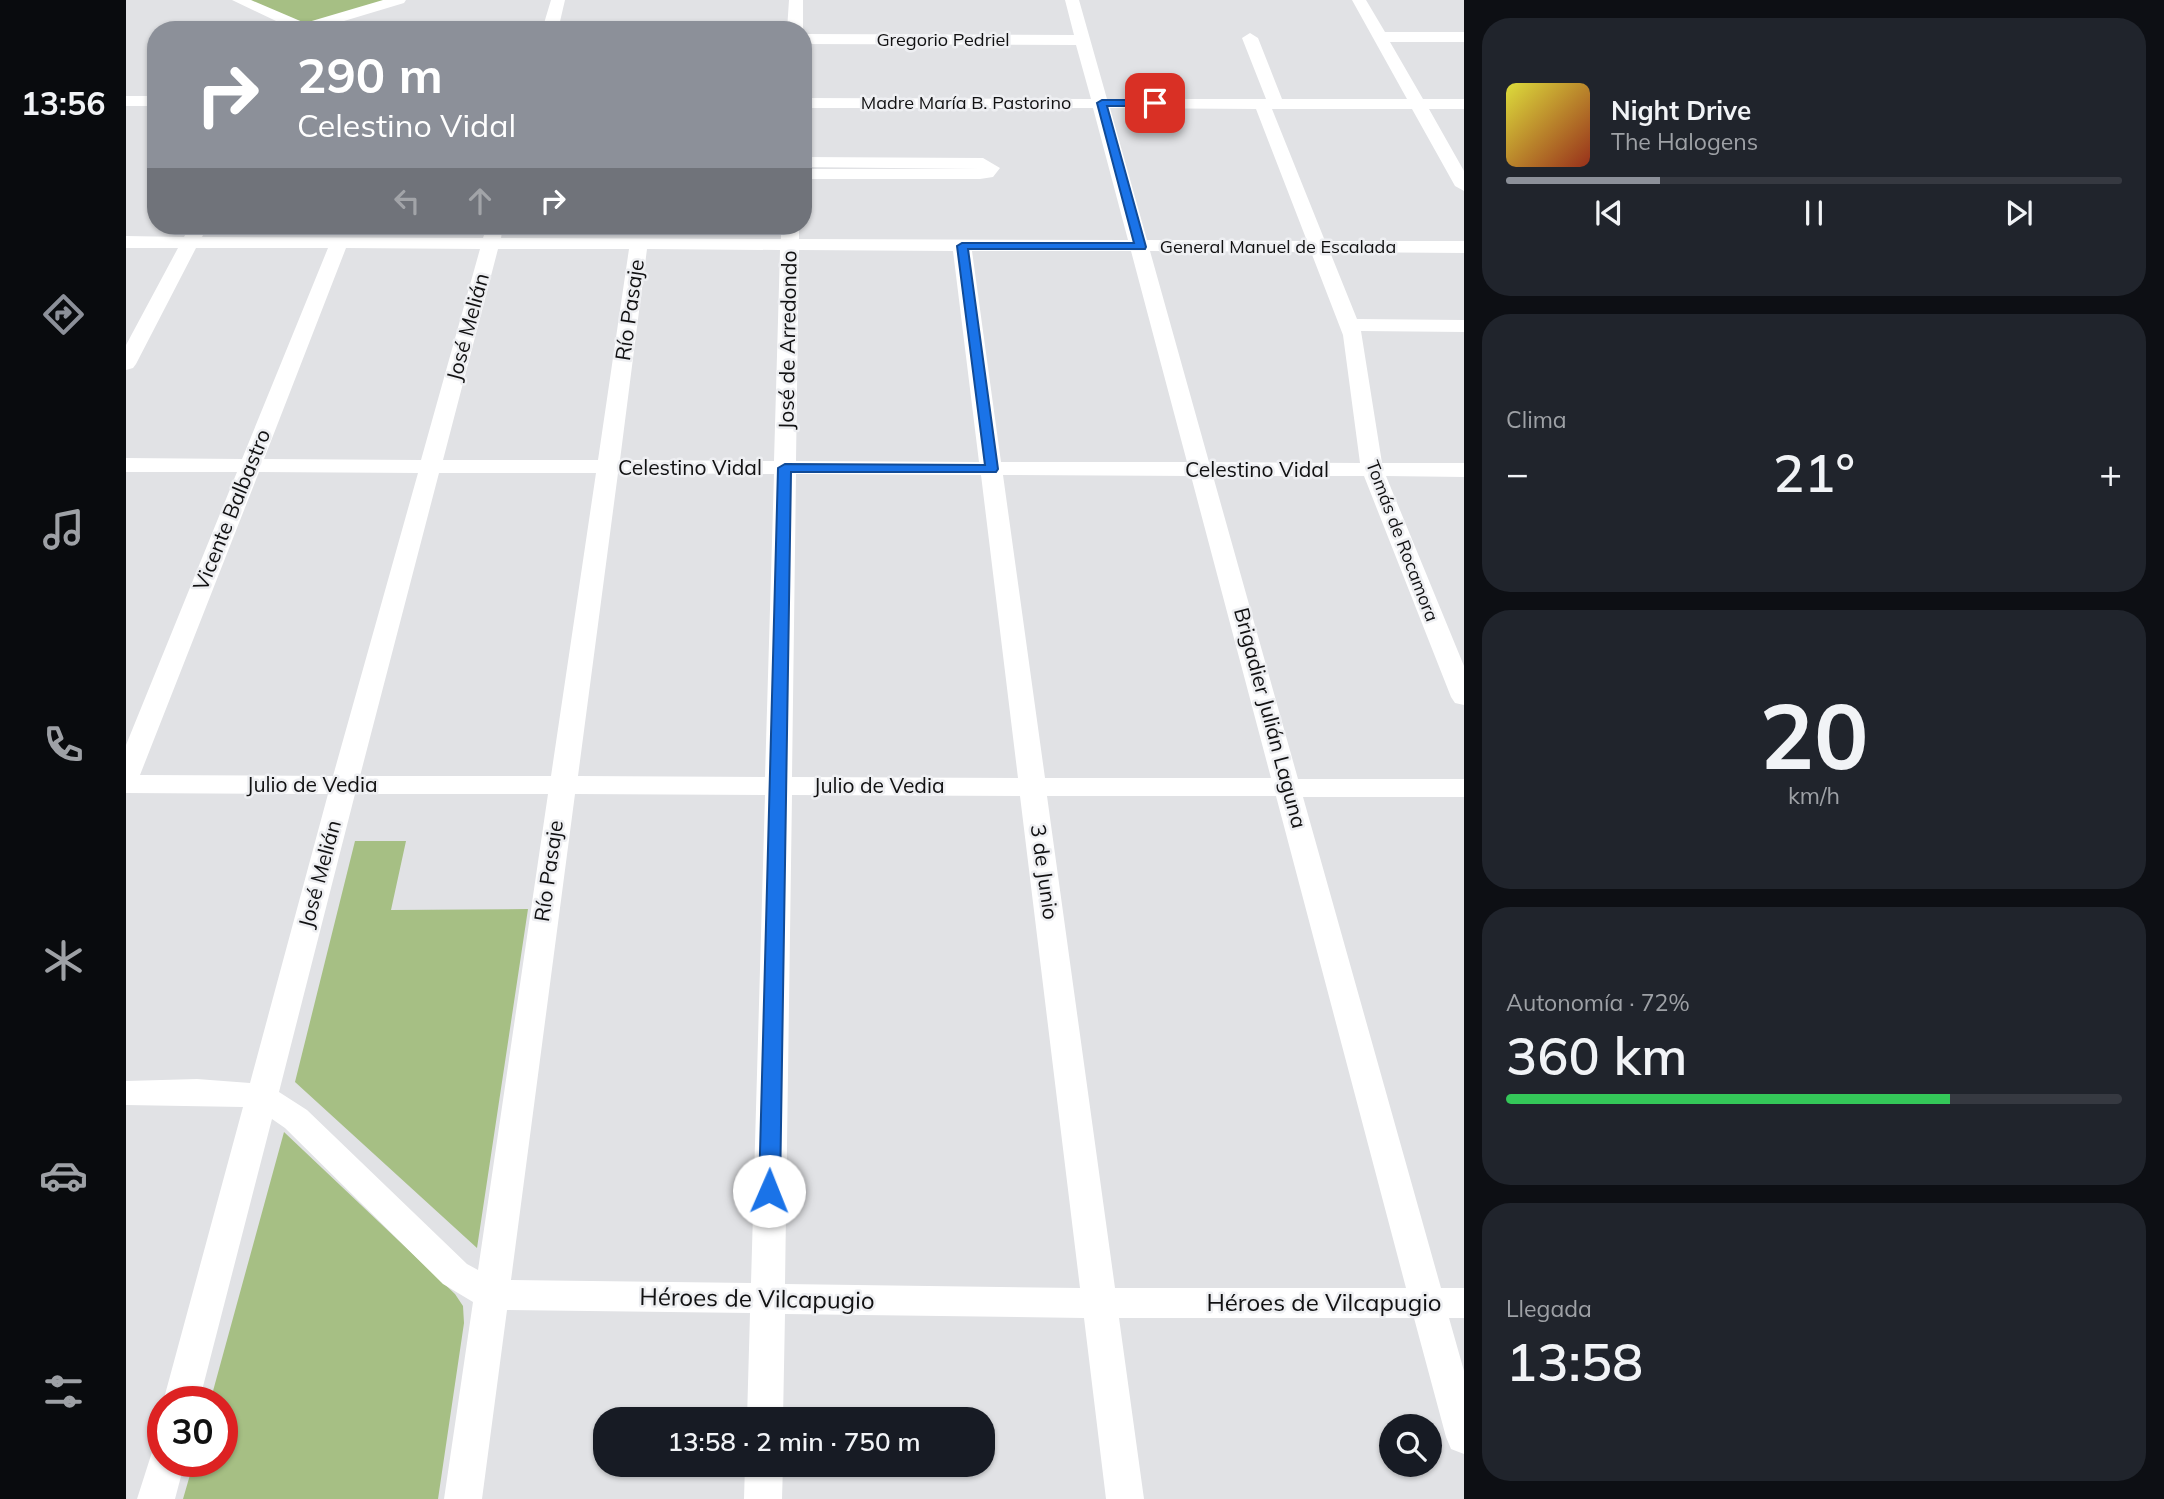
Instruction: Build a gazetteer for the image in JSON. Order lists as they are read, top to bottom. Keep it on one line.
{"streets":{"street":["Gregorio Pedriel","Madre María B. Pastorino","General Manuel de Escalada","Río Pasaje","José Melián","José de Arredondo","Celestino Vidal","Vicente Balbastro","Tomás de Rocamora","Brigadier Julián Laguna","Julio de Vedia","3 de Junio","Héroes de Vilcapugio"]},"crossings":[["Gregorio Pedriel","Brigadier Julián Laguna"],["Madre María B. Pastorino","Tomás de Rocamora"],["Madre María B. Pastorino","Brigadier Julián Laguna"],["General Manuel de Escalada","Río Pasaje"],["General Manuel de Escalada","José Melián"],["General Manuel de Escalada","José de Arredondo"],["General Manuel de Escalada","Vicente Balbastro"],["General Manuel de Escalada","Tomás de Rocamora"],["General Manuel de Escalada","Brigadier Julián Laguna"],["General Manuel de Escalada","3 de Junio"],["Río Pasaje","Celestino Vidal"],["Río Pasaje","Julio de Vedia"],["Río Pasaje","Héroes de Vilcapugio"],["José Melián","Celestino Vidal"],["José Melián","Julio de Vedia"],["José Melián","Héroes de Vilcapugio"],["José de Arredondo","Celestino Vidal"],["José de Arredondo","Julio de Vedia"],["José de Arredondo","Héroes de Vilcapugio"],["Celestino Vidal","Vicente Balbastro"],["Celestino Vidal","Tomás de Rocamora"],["Celestino Vidal","Brigadier Julián Laguna"],["Celestino Vidal","3 de Junio"],["Brigadier Julián Laguna","Julio de Vedia"],["Brigadier Julián Laguna","Héroes de Vilcapugio"],["Julio de Vedia","3 de Junio"],["3 de Junio","Héroes de Vilcapugio"]],"page":{"tabs":"13:56","turn":["290 m","Celestino Vidal"],"song":["Night Drive","The Halogens"],"tile":["Clima",["20","km/h"],["Autonomía · 72%","360 km"],["Llegada","13:58"]],"heat":["−","21°","+"],"limit":"30","trip":"13:58 · 2 min · 750 m"}}
